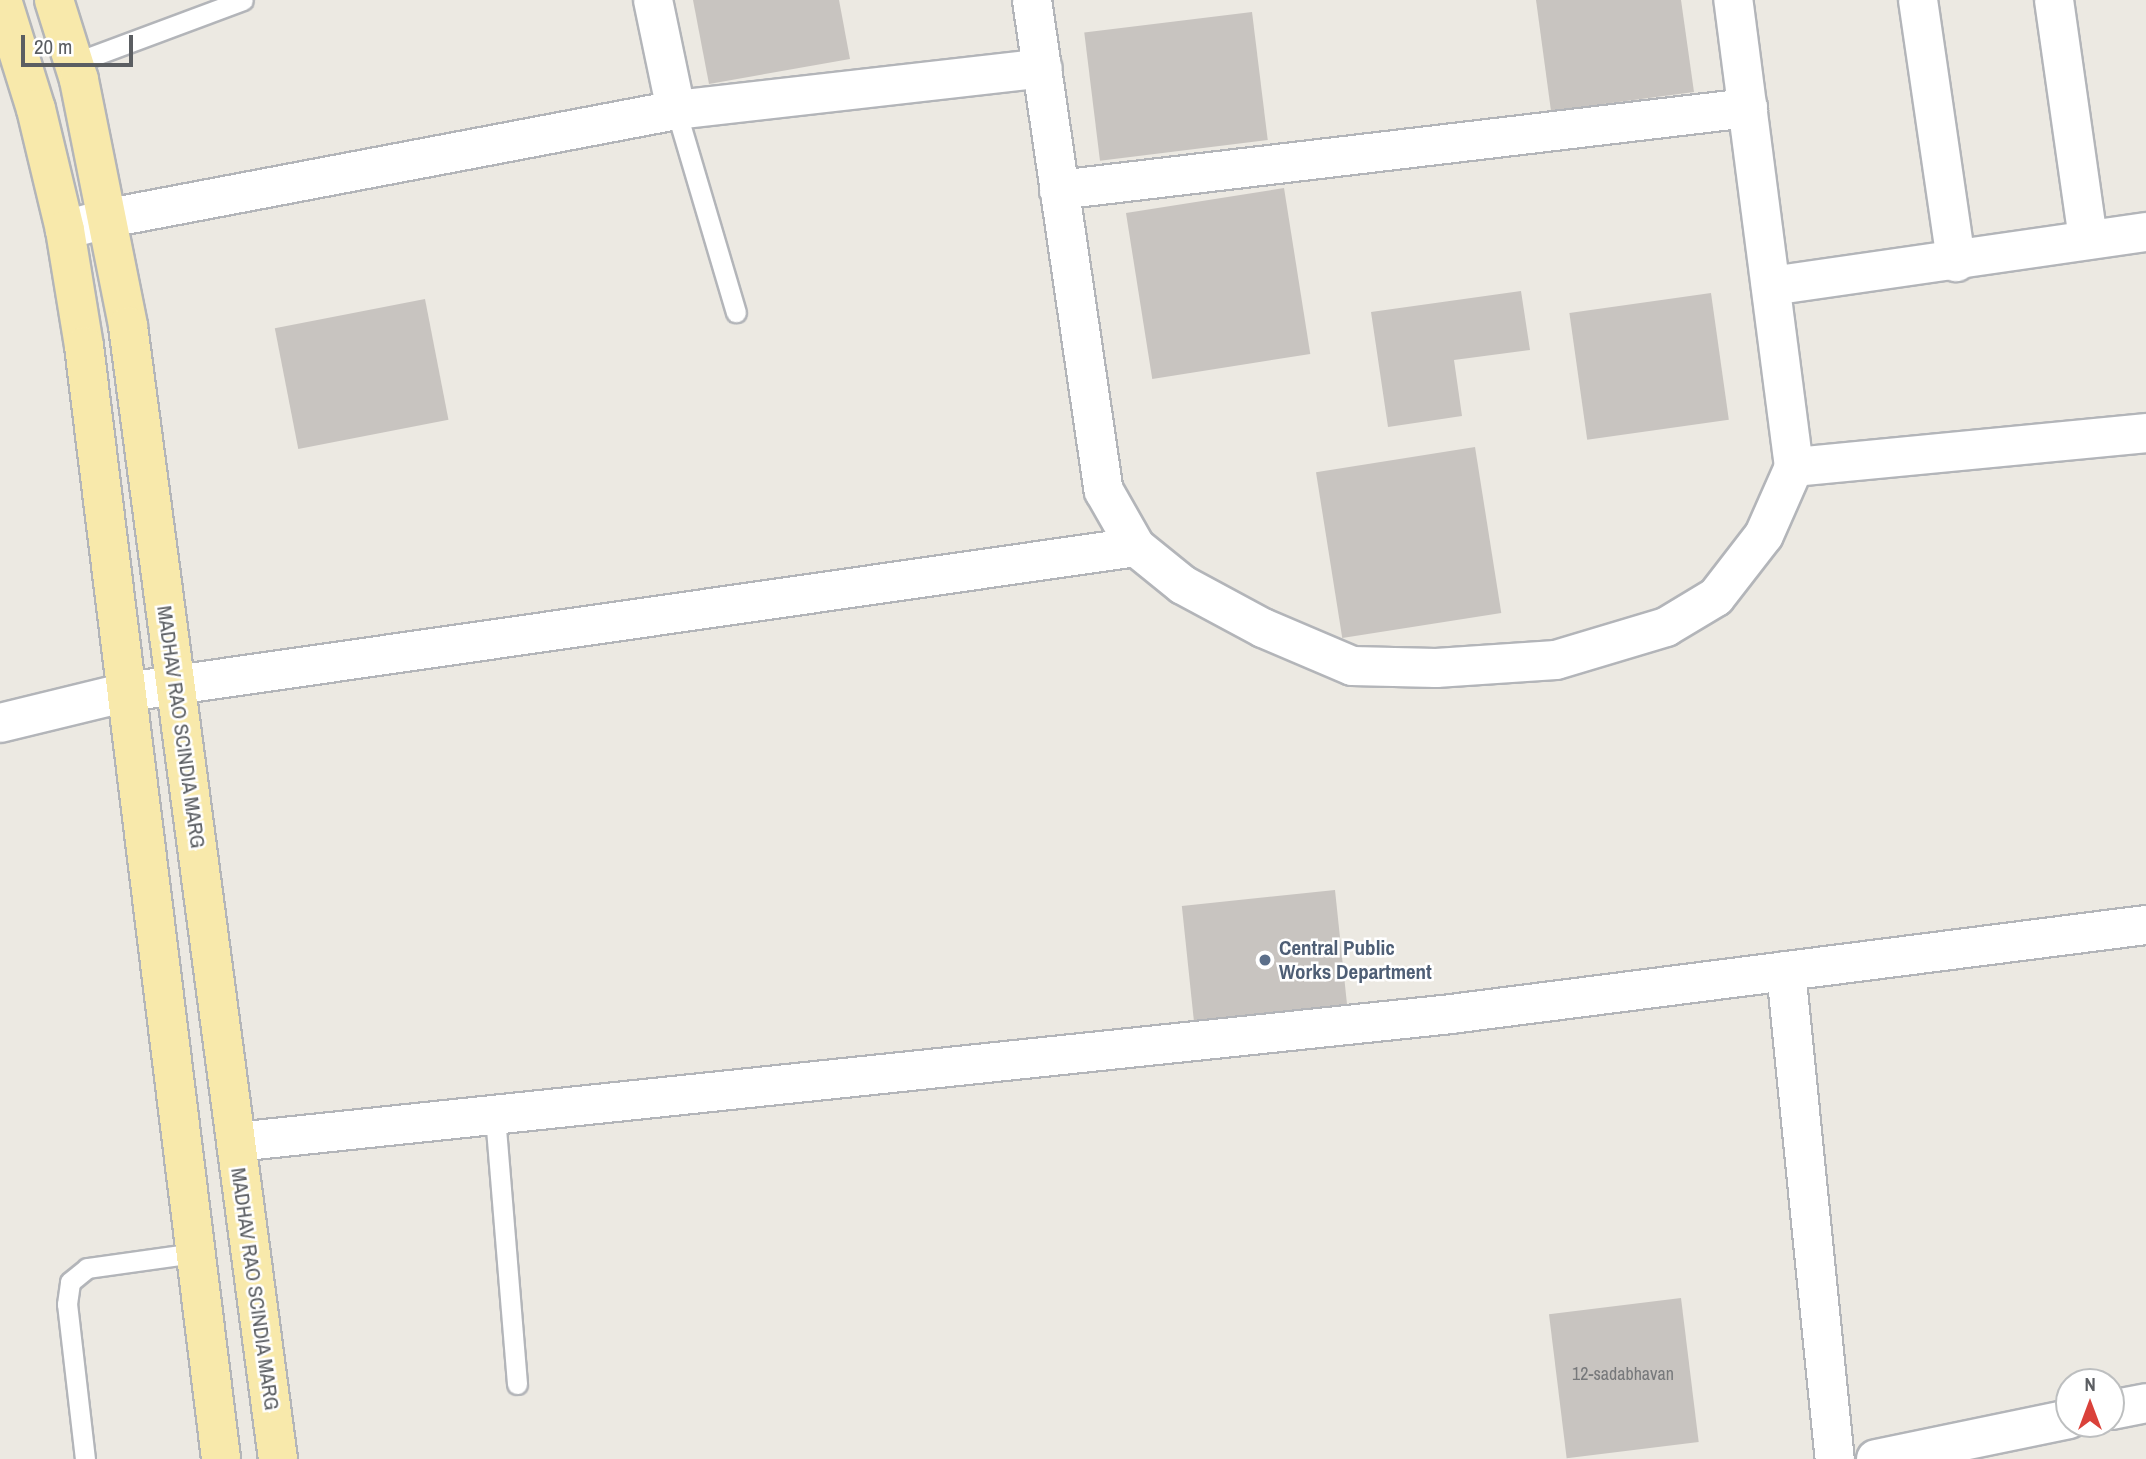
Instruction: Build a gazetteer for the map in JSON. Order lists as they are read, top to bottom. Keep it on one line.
{"streets":{"main road":["MADHAV RAO SCINDIA MARG"]},"places":["Central Public Works Department"],"house_numbers":["12-sadabhavan"],"scale_bar":"20 m","north":"top"}
